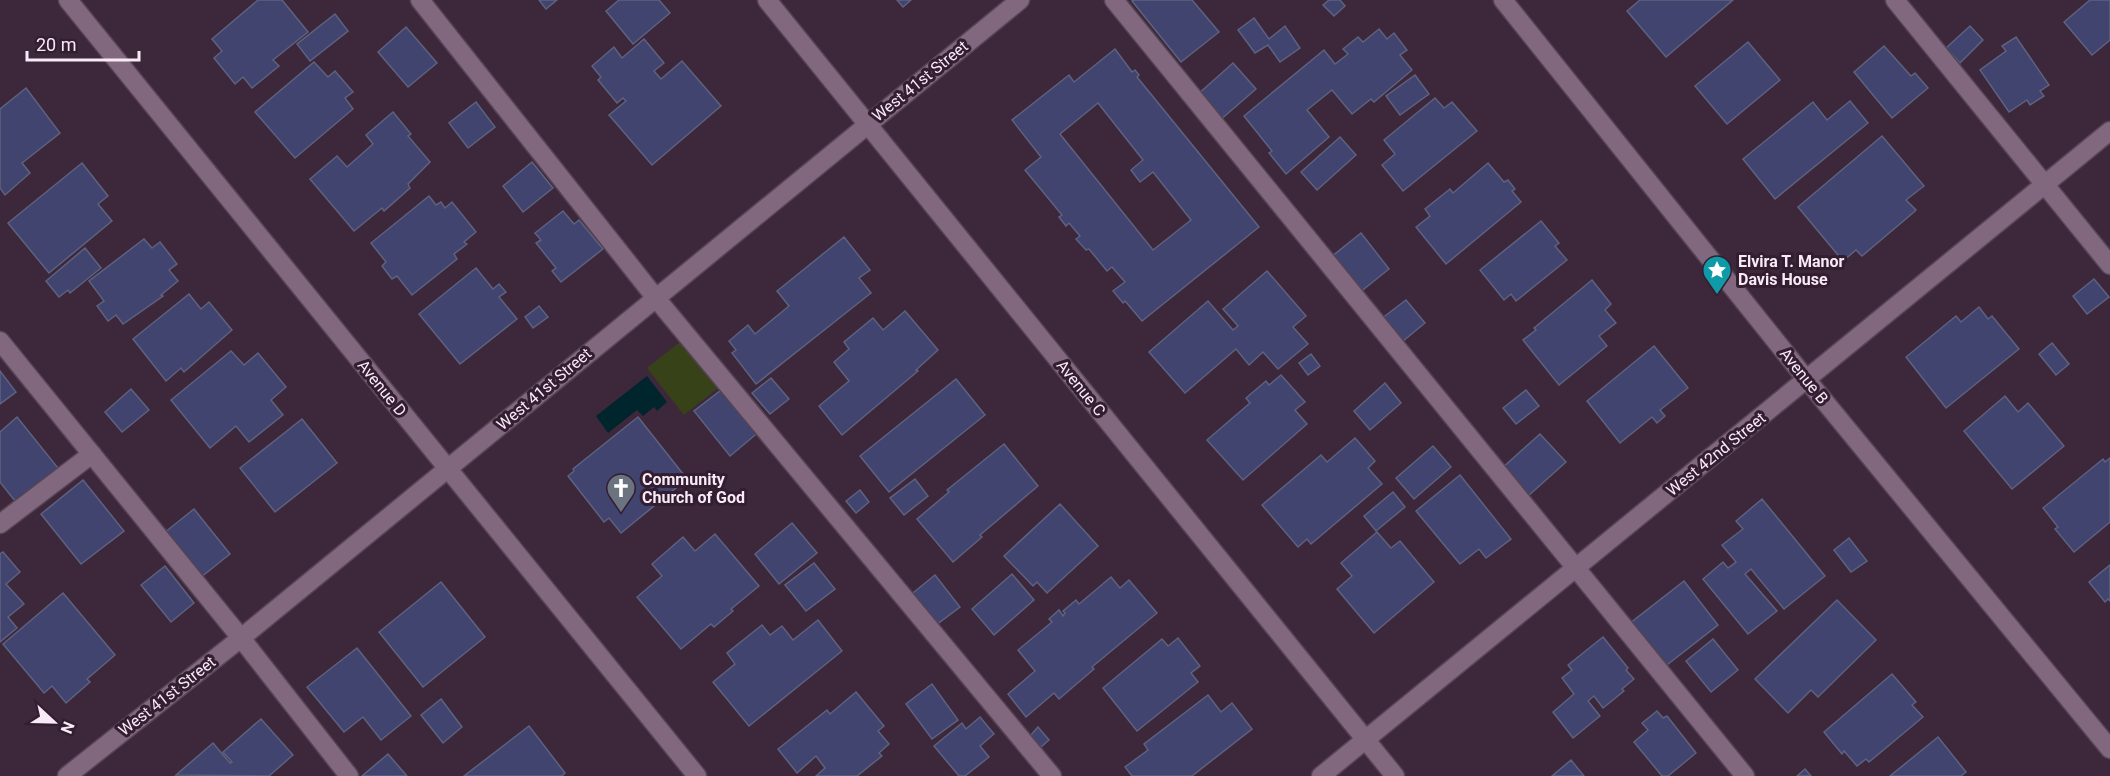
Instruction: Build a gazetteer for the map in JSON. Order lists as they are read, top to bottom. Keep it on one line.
{"streets":{"street":["West 41st Street","Avenue B","Avenue D","Avenue C","West 42nd Street"]},"crossings":[["West 41st Street","Avenue D"],["West 41st Street","Avenue C"],["Avenue B","West 42nd Street"],["Avenue C","West 42nd Street"]],"places":{"place":["Elvira T. Manor Davis House"],"church":["Community Church of God"]},"scale_bar":"20 m","north":"right"}
